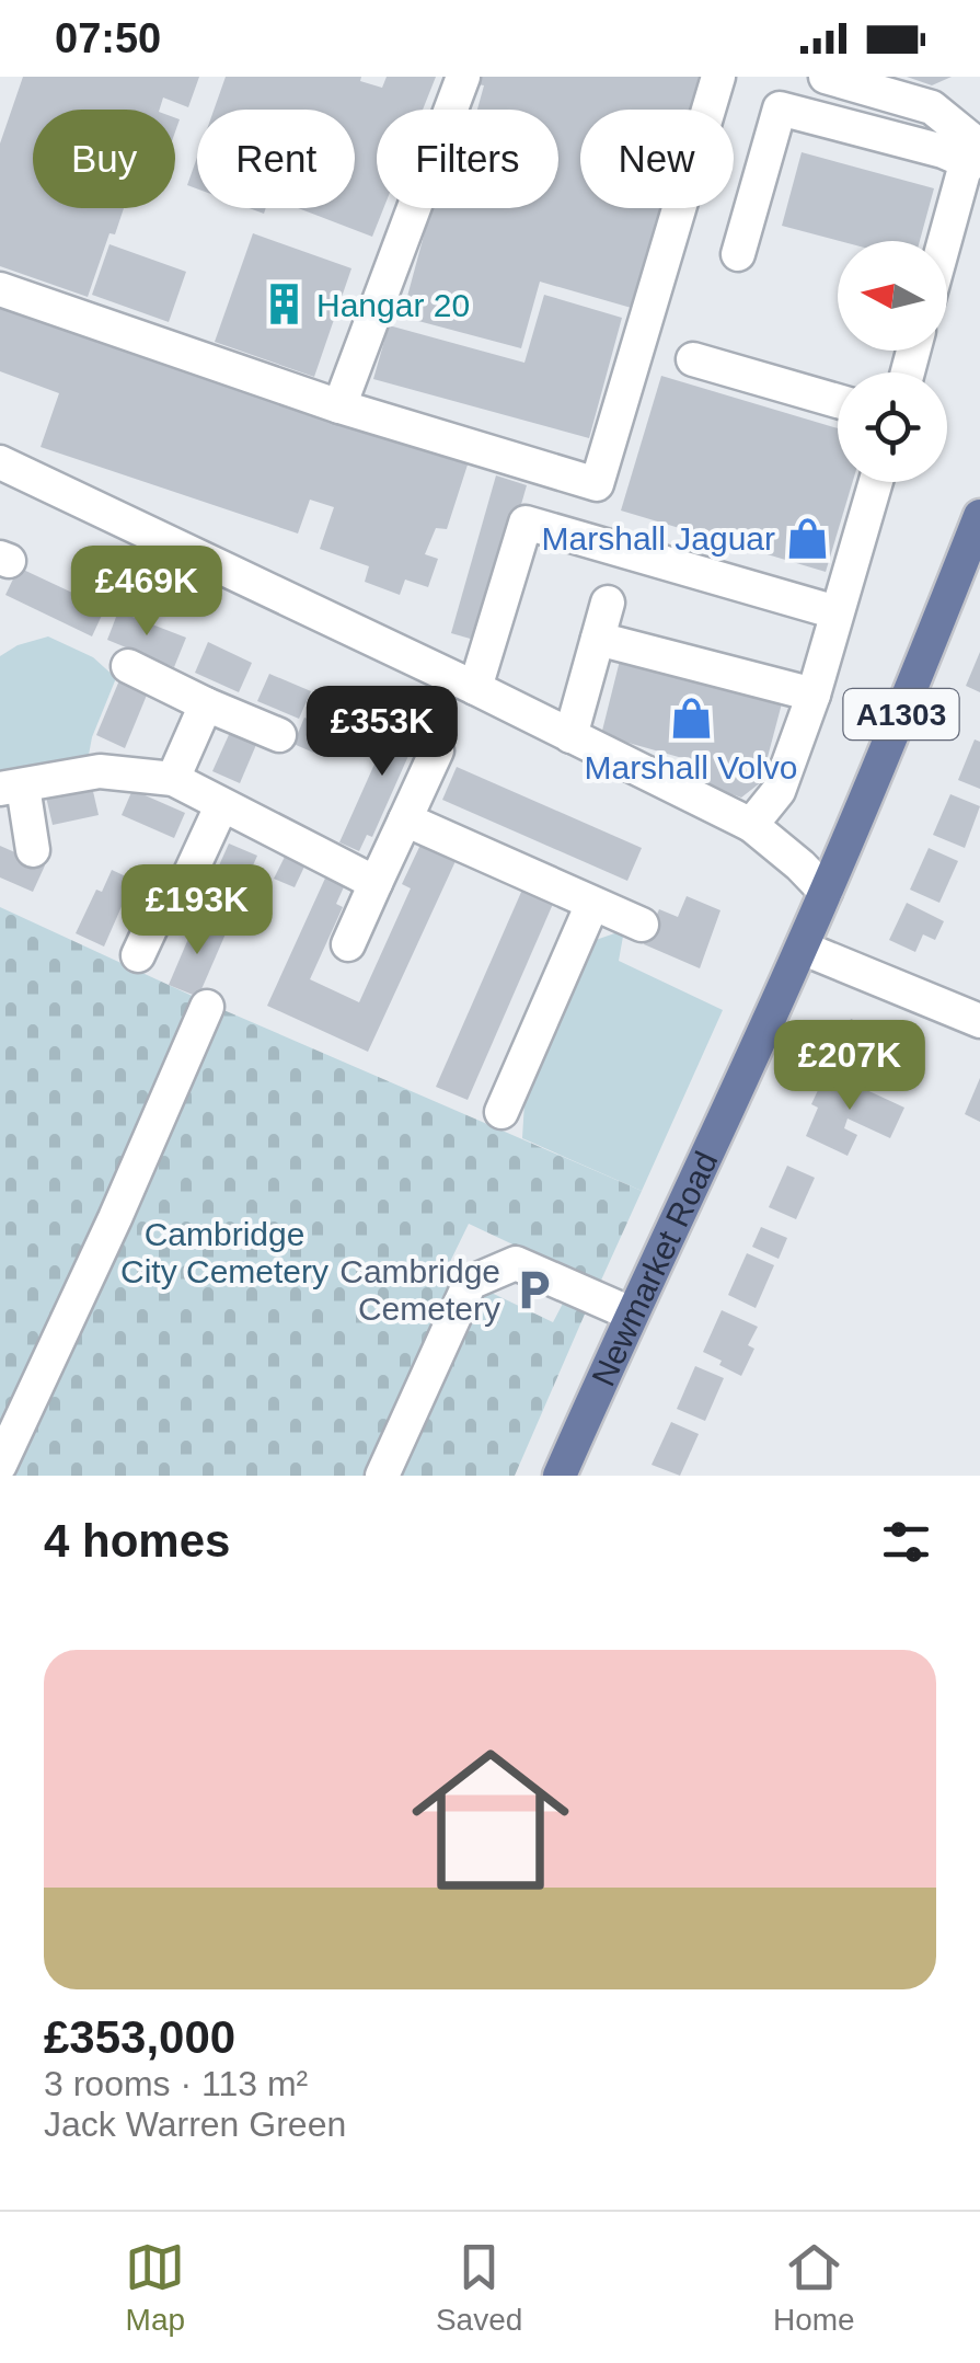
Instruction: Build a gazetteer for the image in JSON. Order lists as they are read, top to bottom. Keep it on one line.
{"streets":{"main road":["A1303","Newmarket Road"]},"parks":["Cambridge City Cemetery"],"places":{"building":["Hangar 20"],"shop":["Marshall Jaguar","Marshall Volvo"],"parking":["Cambridge Cemetery"]},"north":"left","page":{"status":"07:50","chip":["Buy","Rent","Filters","New"],"price":["£469K","£353K","£193K","£207K"],"heading":"4 homes","list":[{"name":"£353,000","note":"3 rooms · 113 m² · Jack Warren Green"}],"tabs":["Map","Saved","Home"]}}
